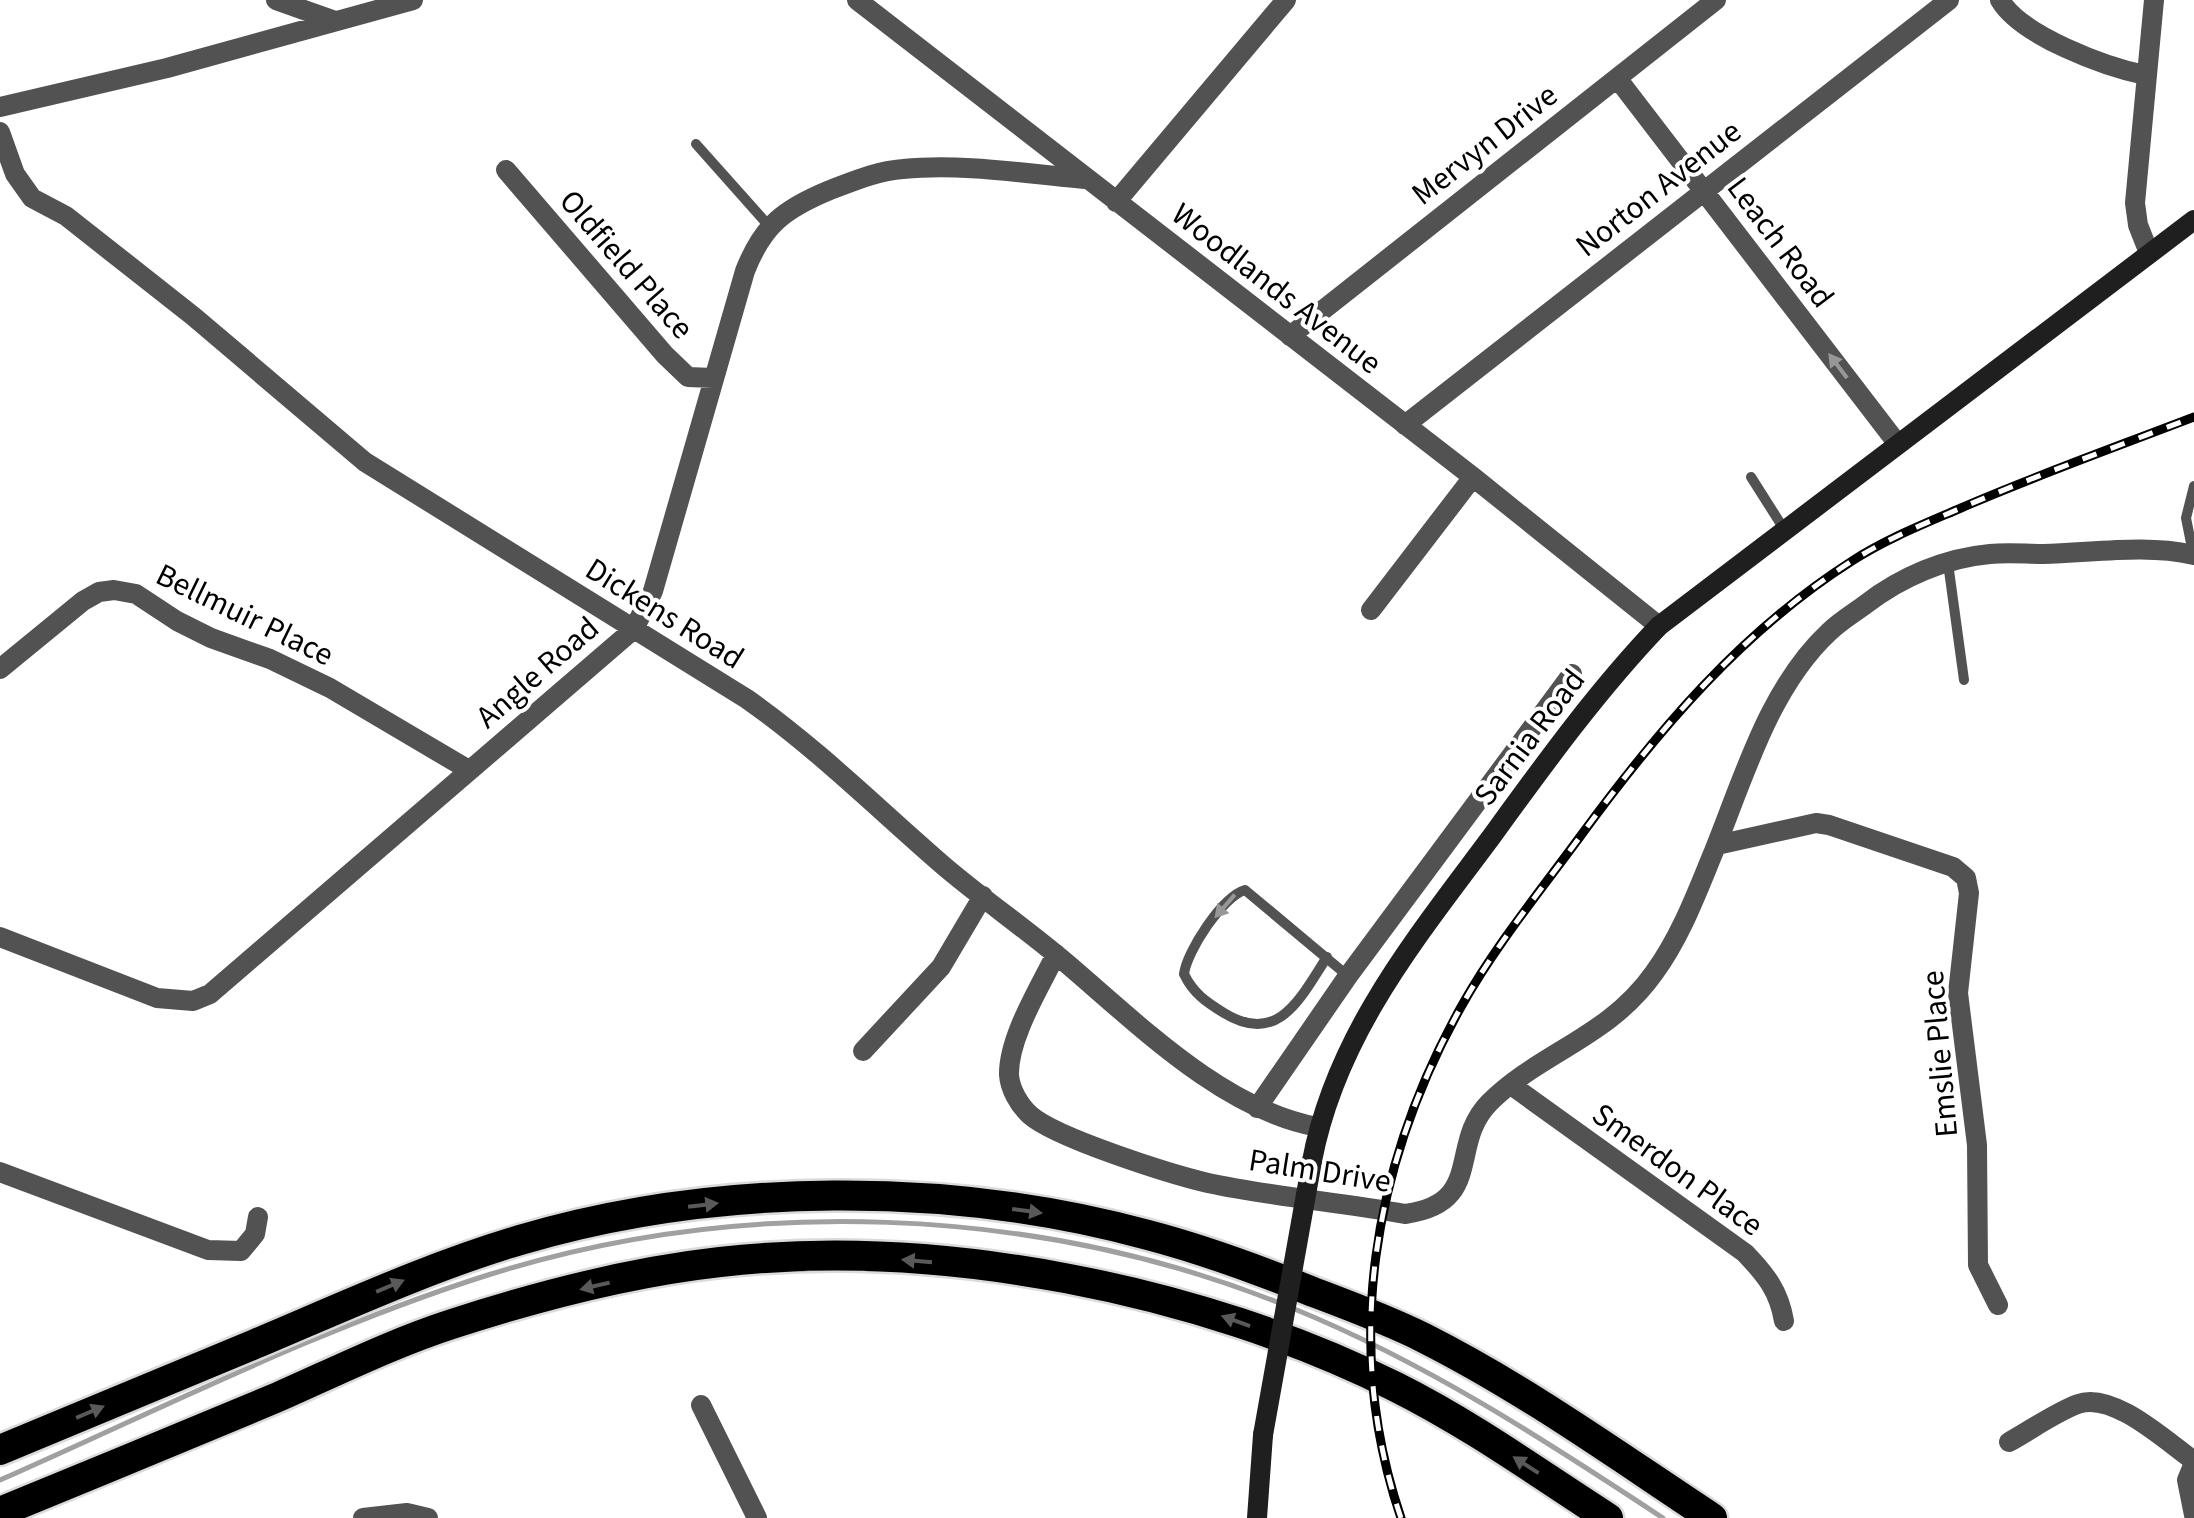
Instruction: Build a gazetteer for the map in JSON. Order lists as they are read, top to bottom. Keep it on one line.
{"streets":{"main road":["Sarnia Road"],"street":["Mervyn Drive","Norton Avenue","Leach Road","Oldfield Place","Woodlands Avenue","Dickens Road","Bellmuir Place","Angle Road","Emslie Place","Smerdon Place","Palm Drive"]},"crossings":[["Mervyn Drive","Leach Road"],["Mervyn Drive","Woodlands Avenue"],["Norton Avenue","Leach Road"],["Norton Avenue","Woodlands Avenue"],["Leach Road","Sarnia Road"],["Oldfield Place","Angle Road"],["Woodlands Avenue","Angle Road"],["Woodlands Avenue","Sarnia Road"],["Dickens Road","Angle Road"],["Dickens Road","Sarnia Road"],["Dickens Road","Palm Drive"],["Bellmuir Place","Angle Road"],["Emslie Place","Palm Drive"],["Smerdon Place","Palm Drive"]],"one_way":["Leach Road"]}
